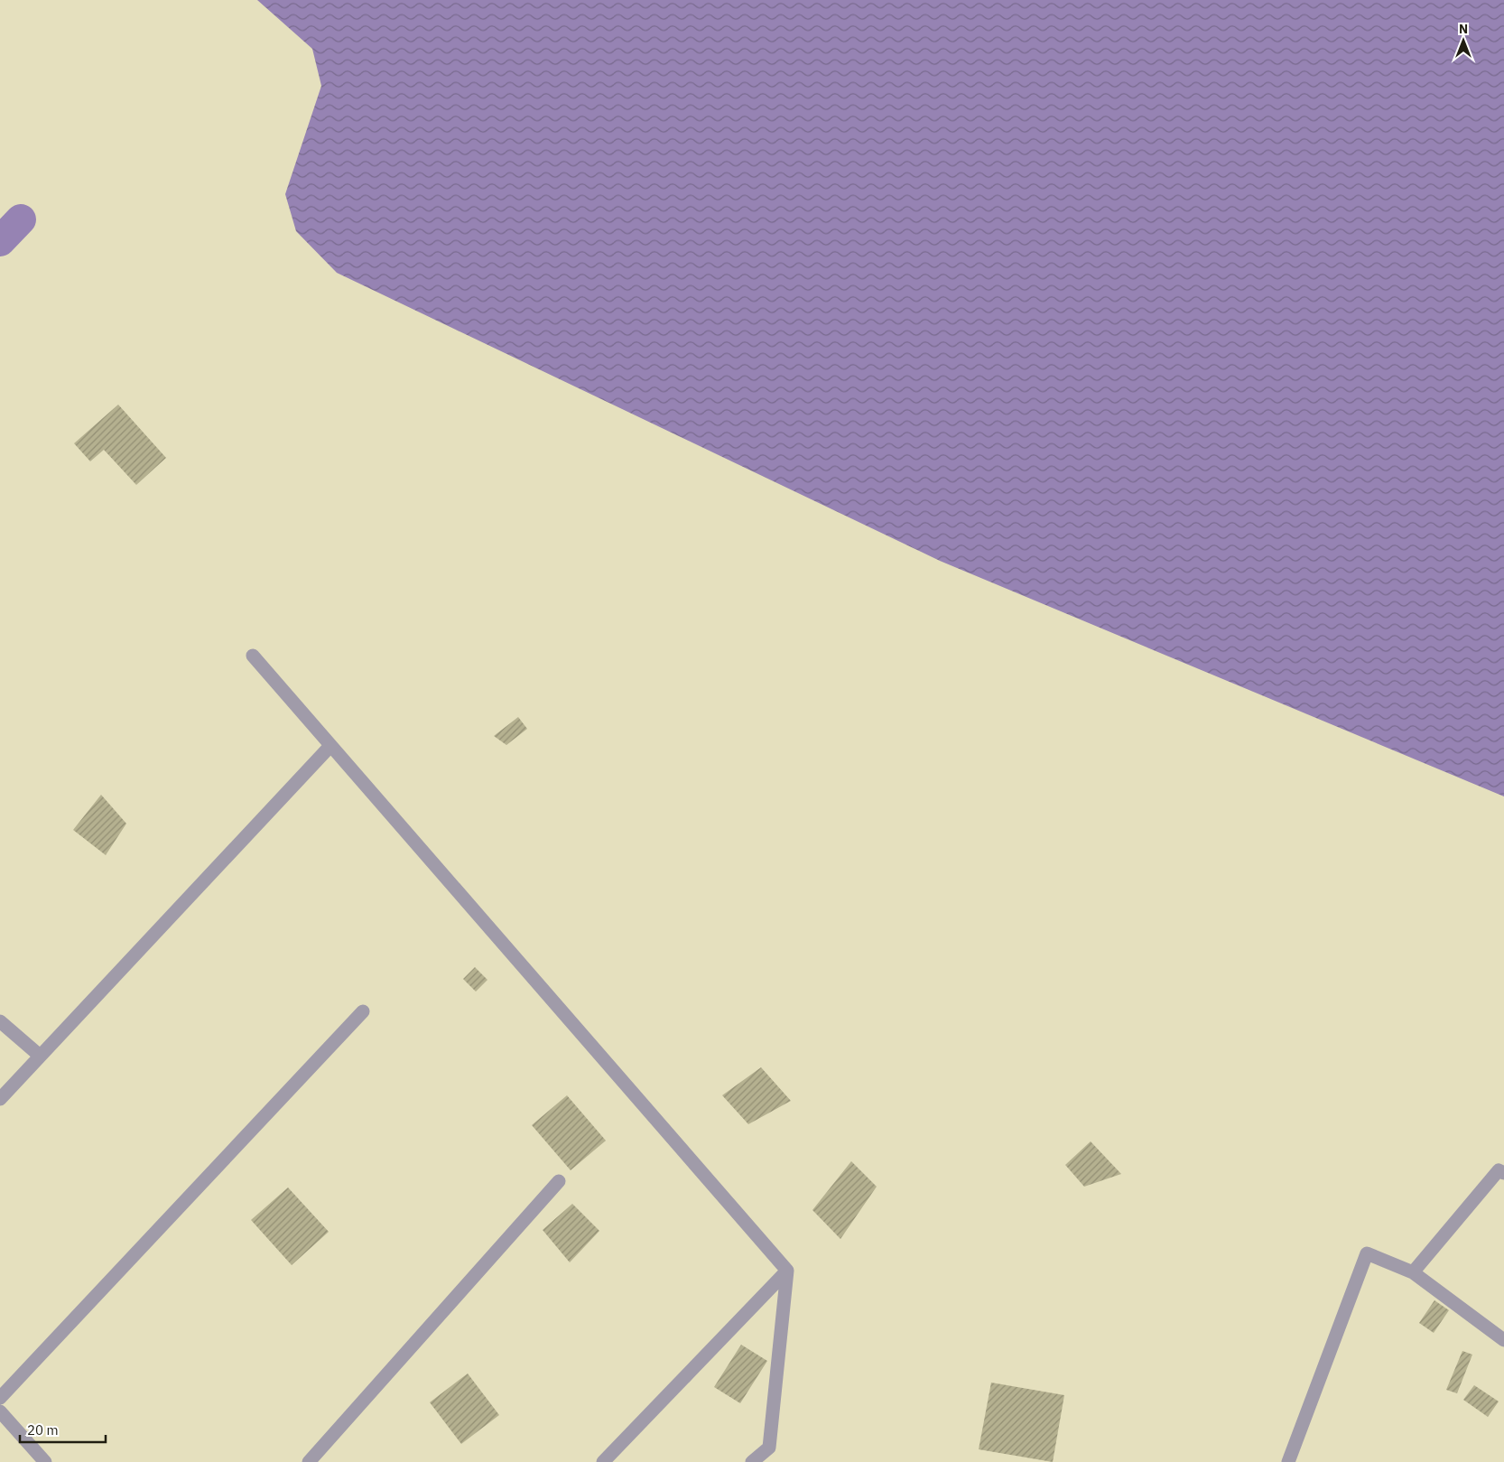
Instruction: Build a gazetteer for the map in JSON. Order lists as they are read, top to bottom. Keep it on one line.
{"scale_bar":"20 m","north":"top"}
